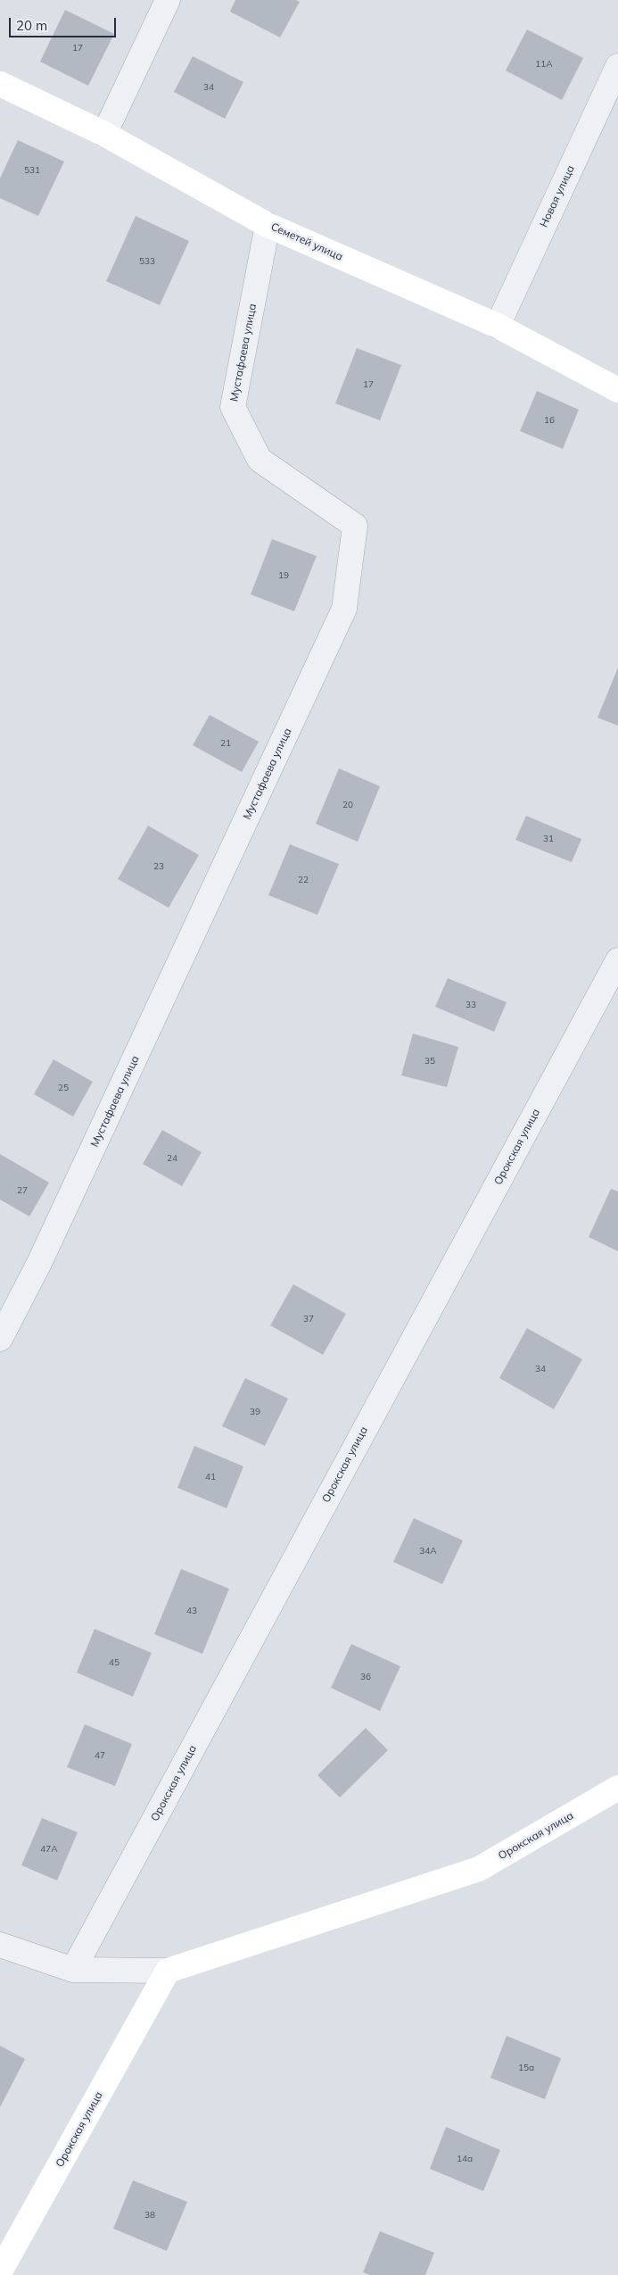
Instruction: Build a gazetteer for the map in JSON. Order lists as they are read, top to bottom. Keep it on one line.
{"streets":{"street":["Новая улица","Семетей улица","Мустафаева улица","Орокская улица"]},"crossings":[["Новая улица","Семетей улица"],["Семетей улица","Мустафаева улица"]],"house_numbers":["17","11А","34","531","533","17","16","19","21","20","31","23","22","33","35","25","24","27","37","34","39","41","34А","43","45","36","47","47А","15а","14а","38"],"scale_bar":"20 m"}
